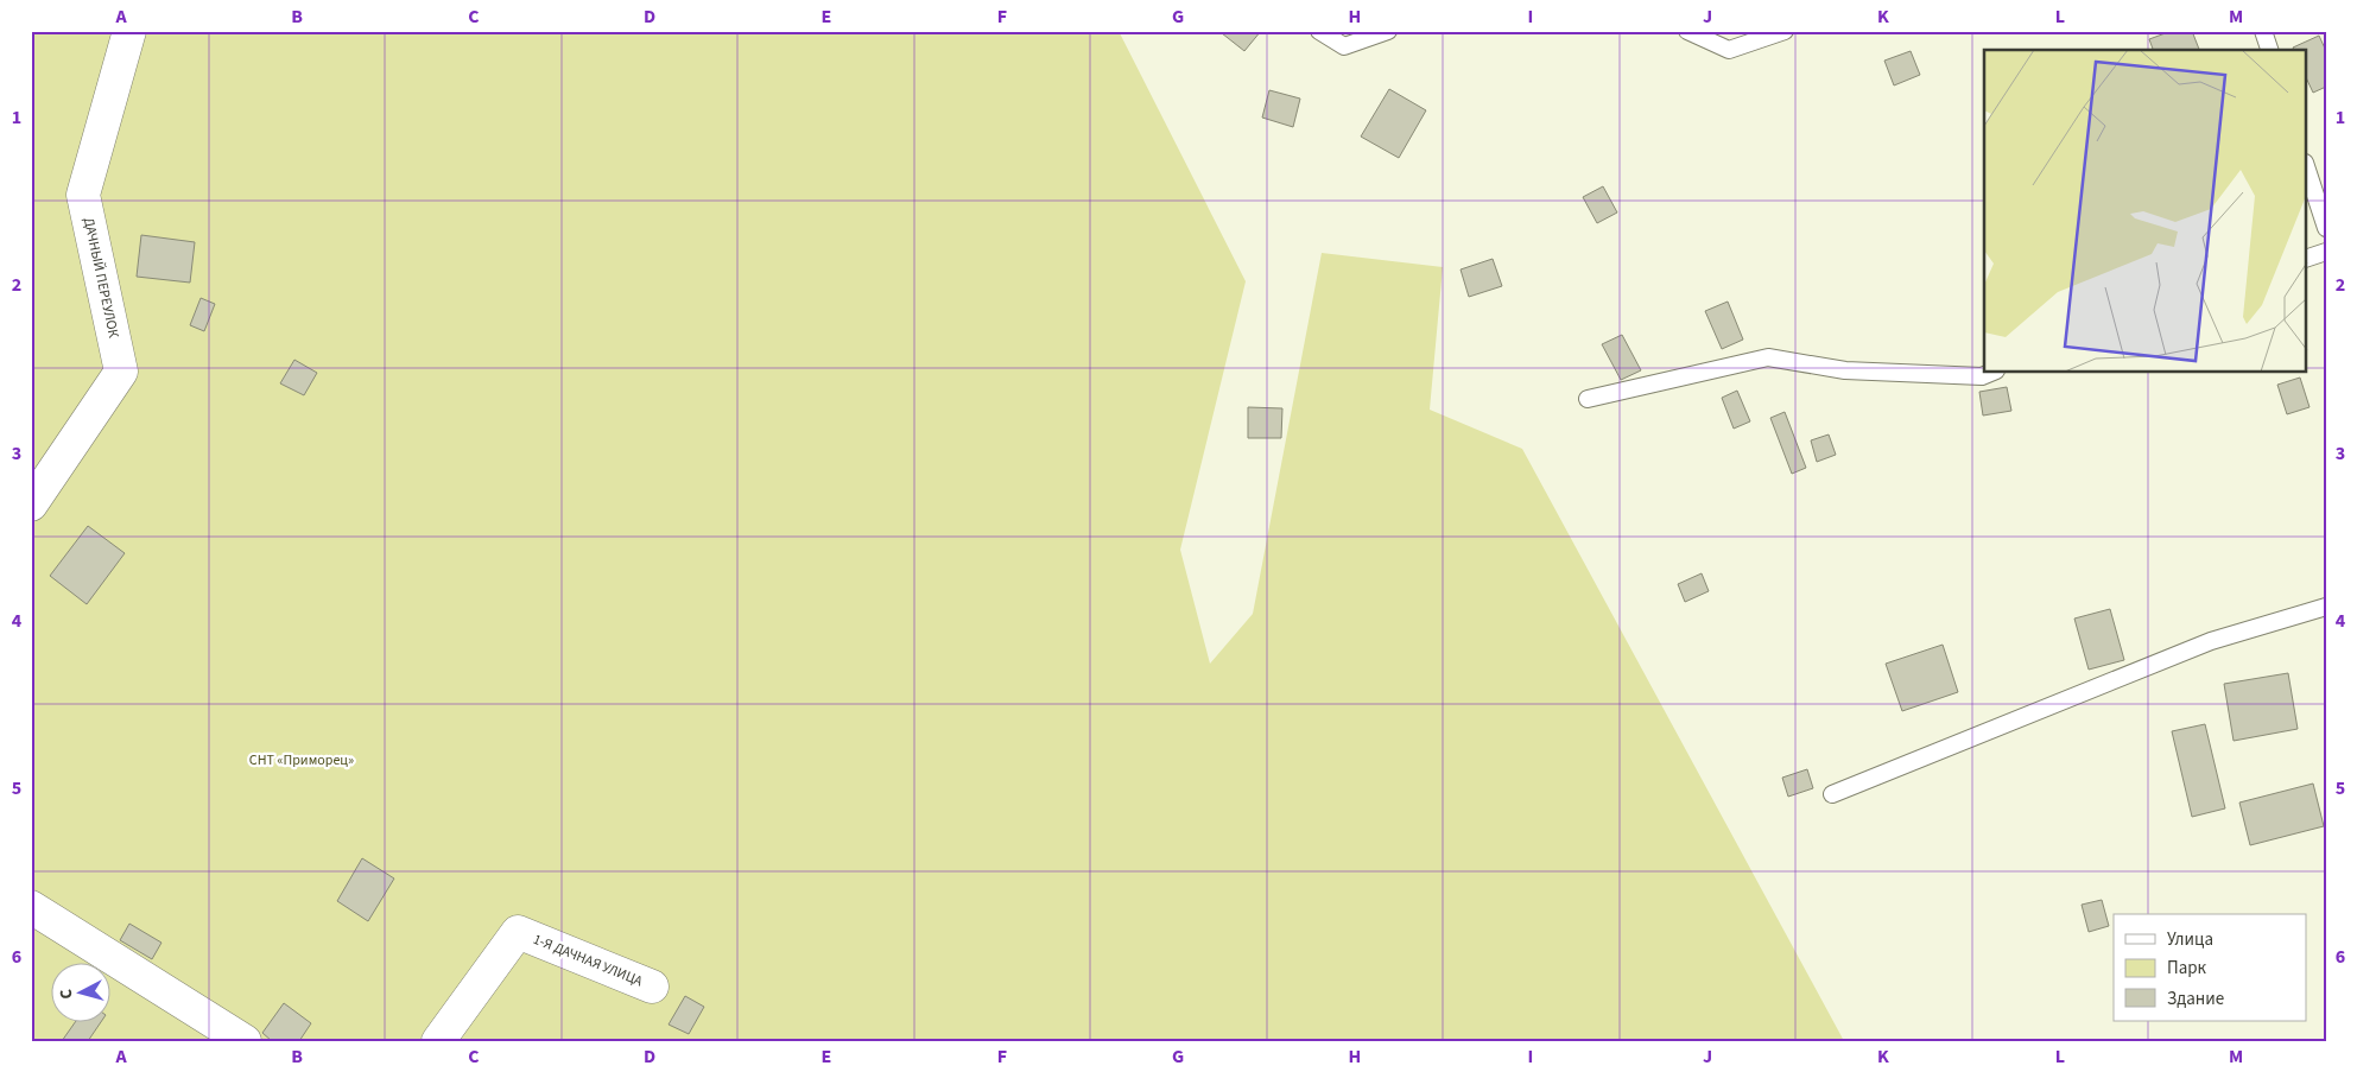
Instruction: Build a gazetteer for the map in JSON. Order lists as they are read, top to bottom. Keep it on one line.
{"streets":{"street":["ДАЧНЫЙ ПЕРЕУЛОК","1-Я ДАЧНАЯ УЛИЦА"]},"parks":["СНТ «Приморец»"],"legend":["Улица","Парк","Здание"],"north":"left","grid":{"columns":["A","B","C","D","E","F","G","H","I","J","K","L","M"],"rows":["1","2","3","4","5","6"]}}
